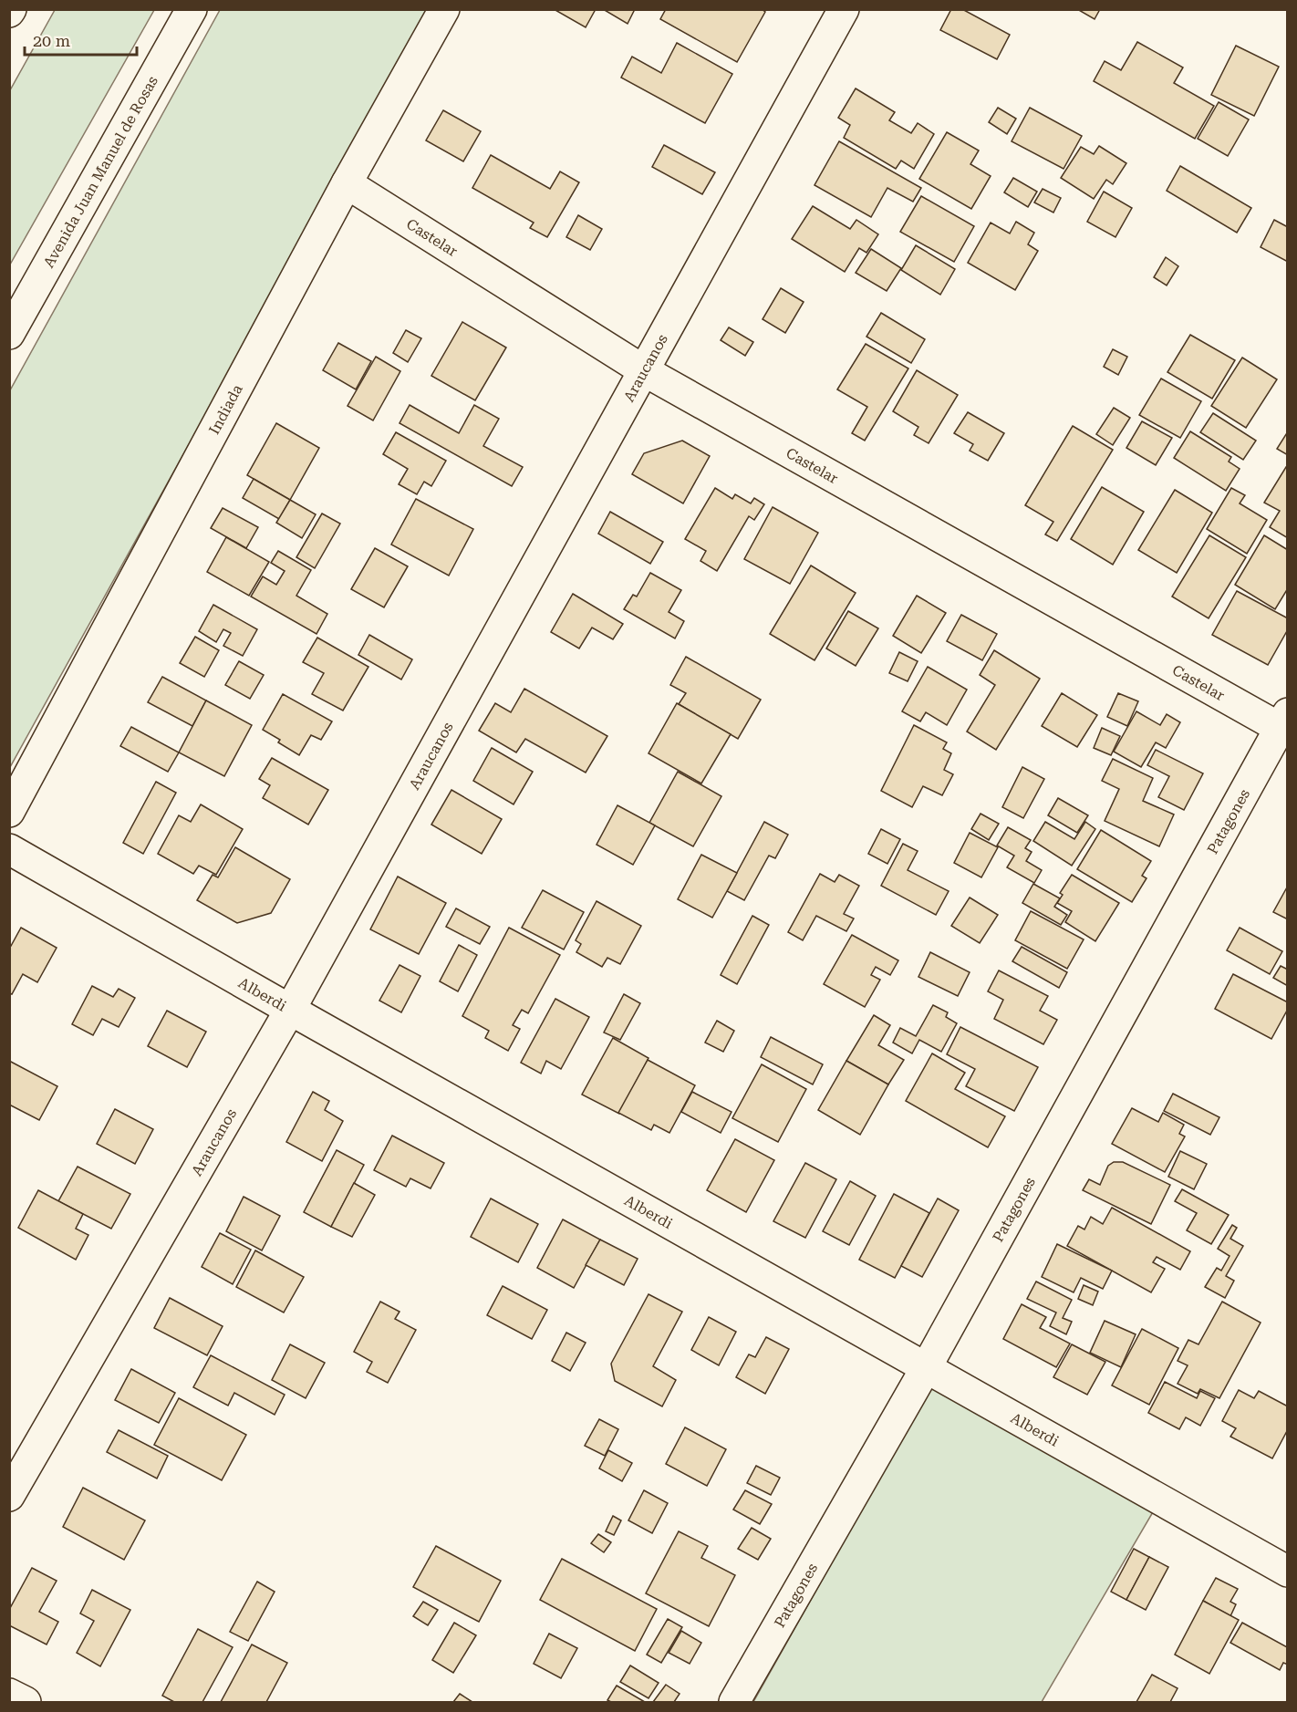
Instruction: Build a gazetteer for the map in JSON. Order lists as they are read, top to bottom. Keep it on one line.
{"streets":{"street":["Avenida Juan Manuel de Rosas","Castelar","Araucanos","Indiada","Patagones","Alberdi"]},"crossings":[["Castelar","Araucanos"],["Castelar","Indiada"],["Castelar","Patagones"],["Araucanos","Alberdi"],["Patagones","Alberdi"]],"scale_bar":"20 m"}
